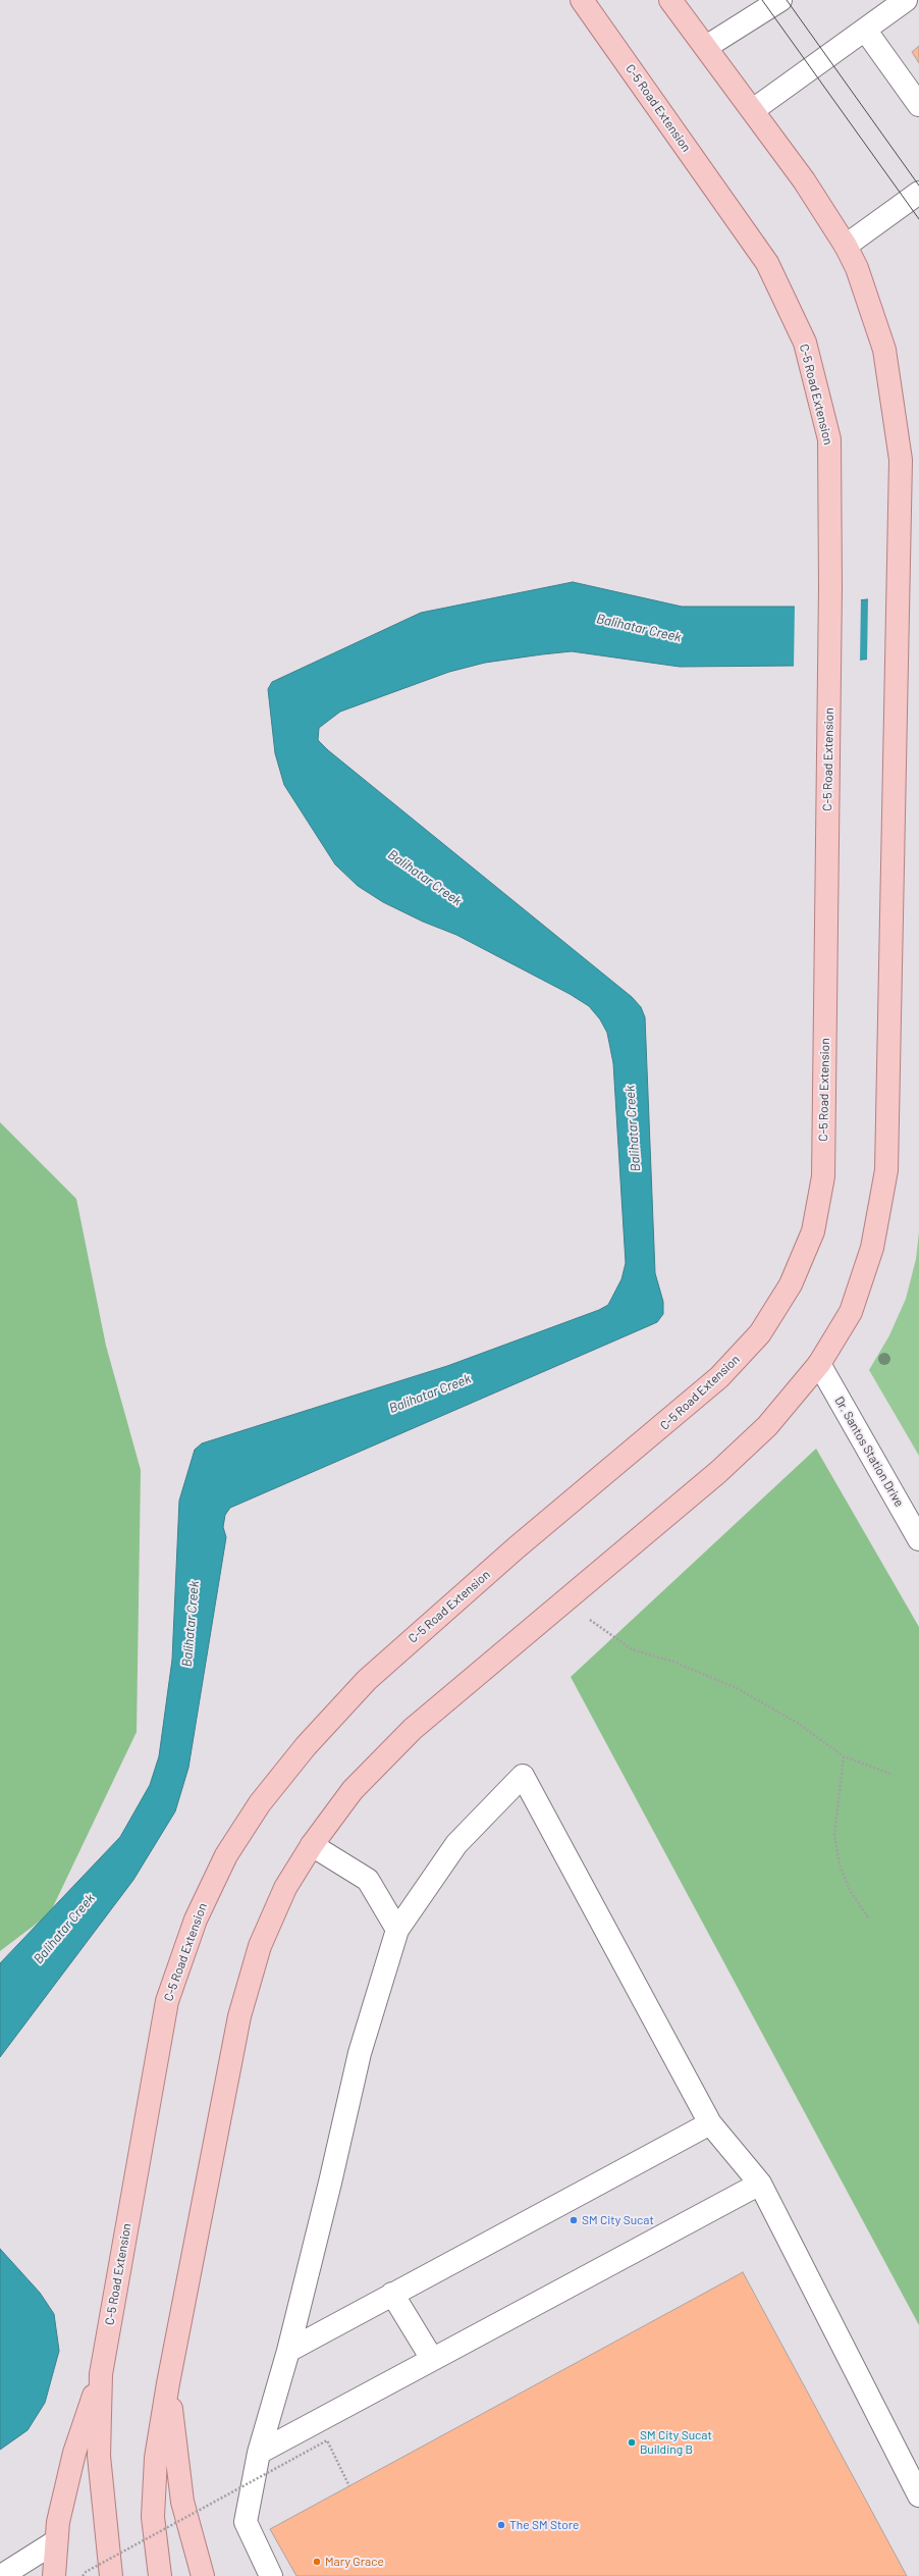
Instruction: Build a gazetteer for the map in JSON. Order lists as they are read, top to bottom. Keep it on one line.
{"streets":{"main road":["C-5 Road Extension"],"street":["Dr. Santos Station Drive"]},"water":["Balihatar Creek"],"places":["SM City Sucat","SM City Sucat Building B","The SM Store","Mary Grace"]}
